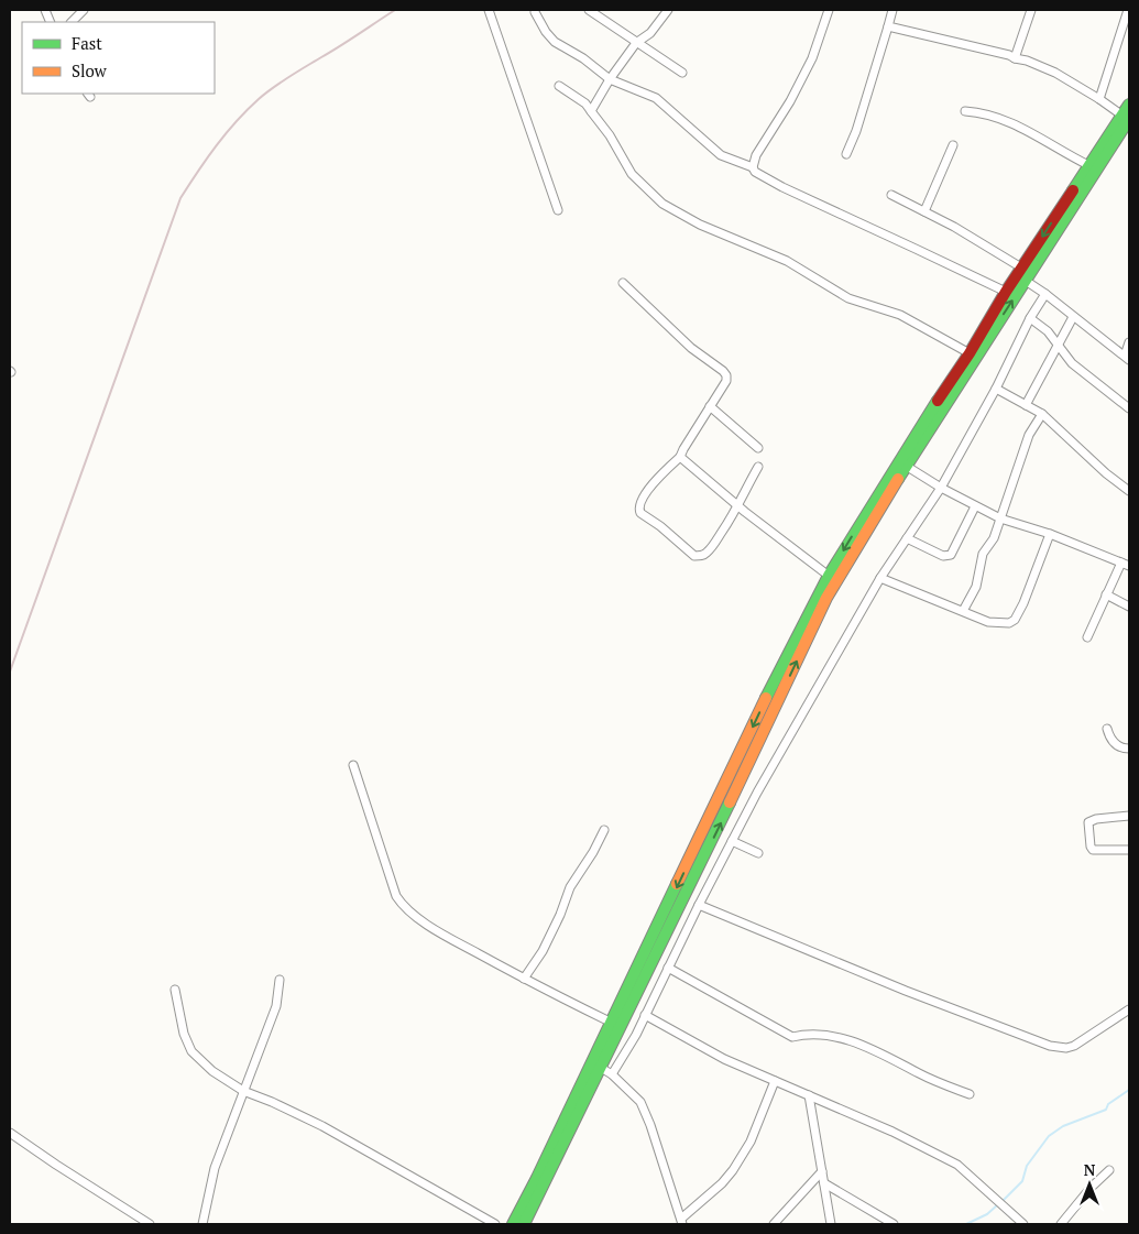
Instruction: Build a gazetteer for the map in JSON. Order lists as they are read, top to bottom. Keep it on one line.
{"legend":["Fast","Slow"],"north":"top"}
